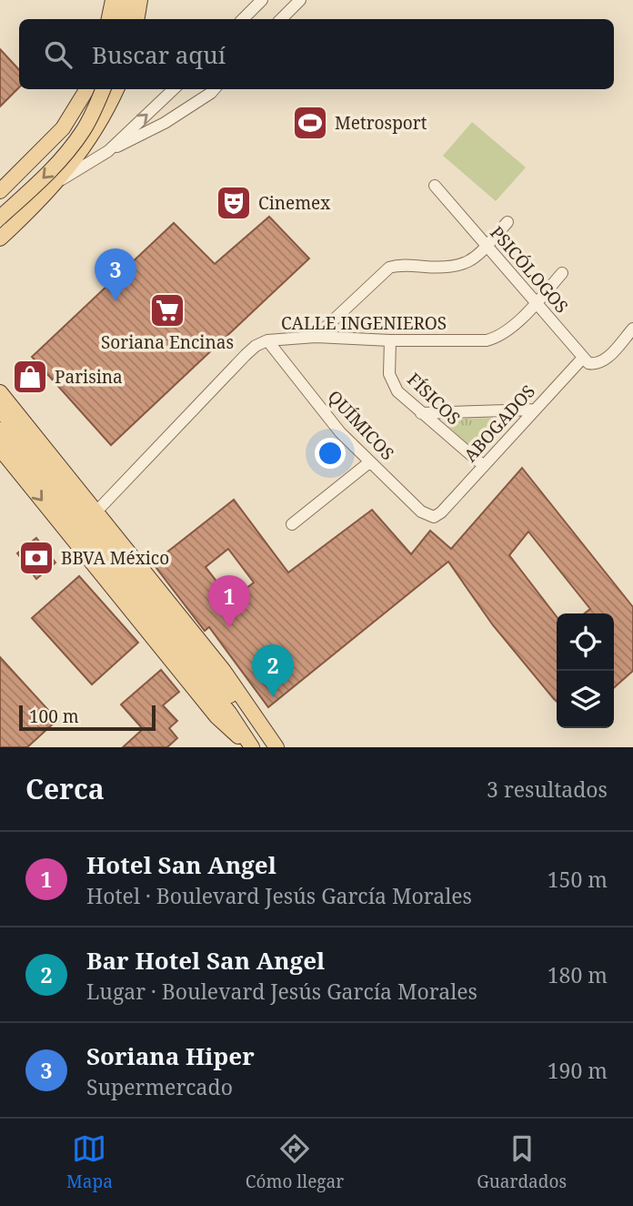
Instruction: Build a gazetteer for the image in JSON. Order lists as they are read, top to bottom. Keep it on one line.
{"streets":{"street":["PSICÓLOGOS","CALLE INGENIEROS","FÍSICOS","ABOGADOS","QUÍMICOS"]},"crossings":[["PSICÓLOGOS","CALLE INGENIEROS"],["PSICÓLOGOS","ABOGADOS"],["CALLE INGENIEROS","FÍSICOS"],["CALLE INGENIEROS","QUÍMICOS"],["FÍSICOS","ABOGADOS"],["ABOGADOS","QUÍMICOS"]],"places":{"sports":["Metrosport"],"theatre":["Cinemex"],"supermarket":["Soriana Encinas"],"shop":["Parisina"],"bank":["BBVA México"]},"scale_bar":"100 m","page":{"search":"Buscar aquí","pins":["3","1","2"],"scale":"100 m","heading":["Cerca","3 resultados"],"list":[{"mark":"1","name":"Hotel San Angel","note":"Hotel · Boulevard Jesús García Morales","value":"150 m"},{"mark":"2","name":"Bar Hotel San Angel","note":"Lugar · Boulevard Jesús García Morales","value":"180 m"},{"mark":"3","name":"Soriana Hiper","note":"Supermercado","value":"190 m"}],"nav":["Mapa","Cómo llegar","Guardados"]}}
